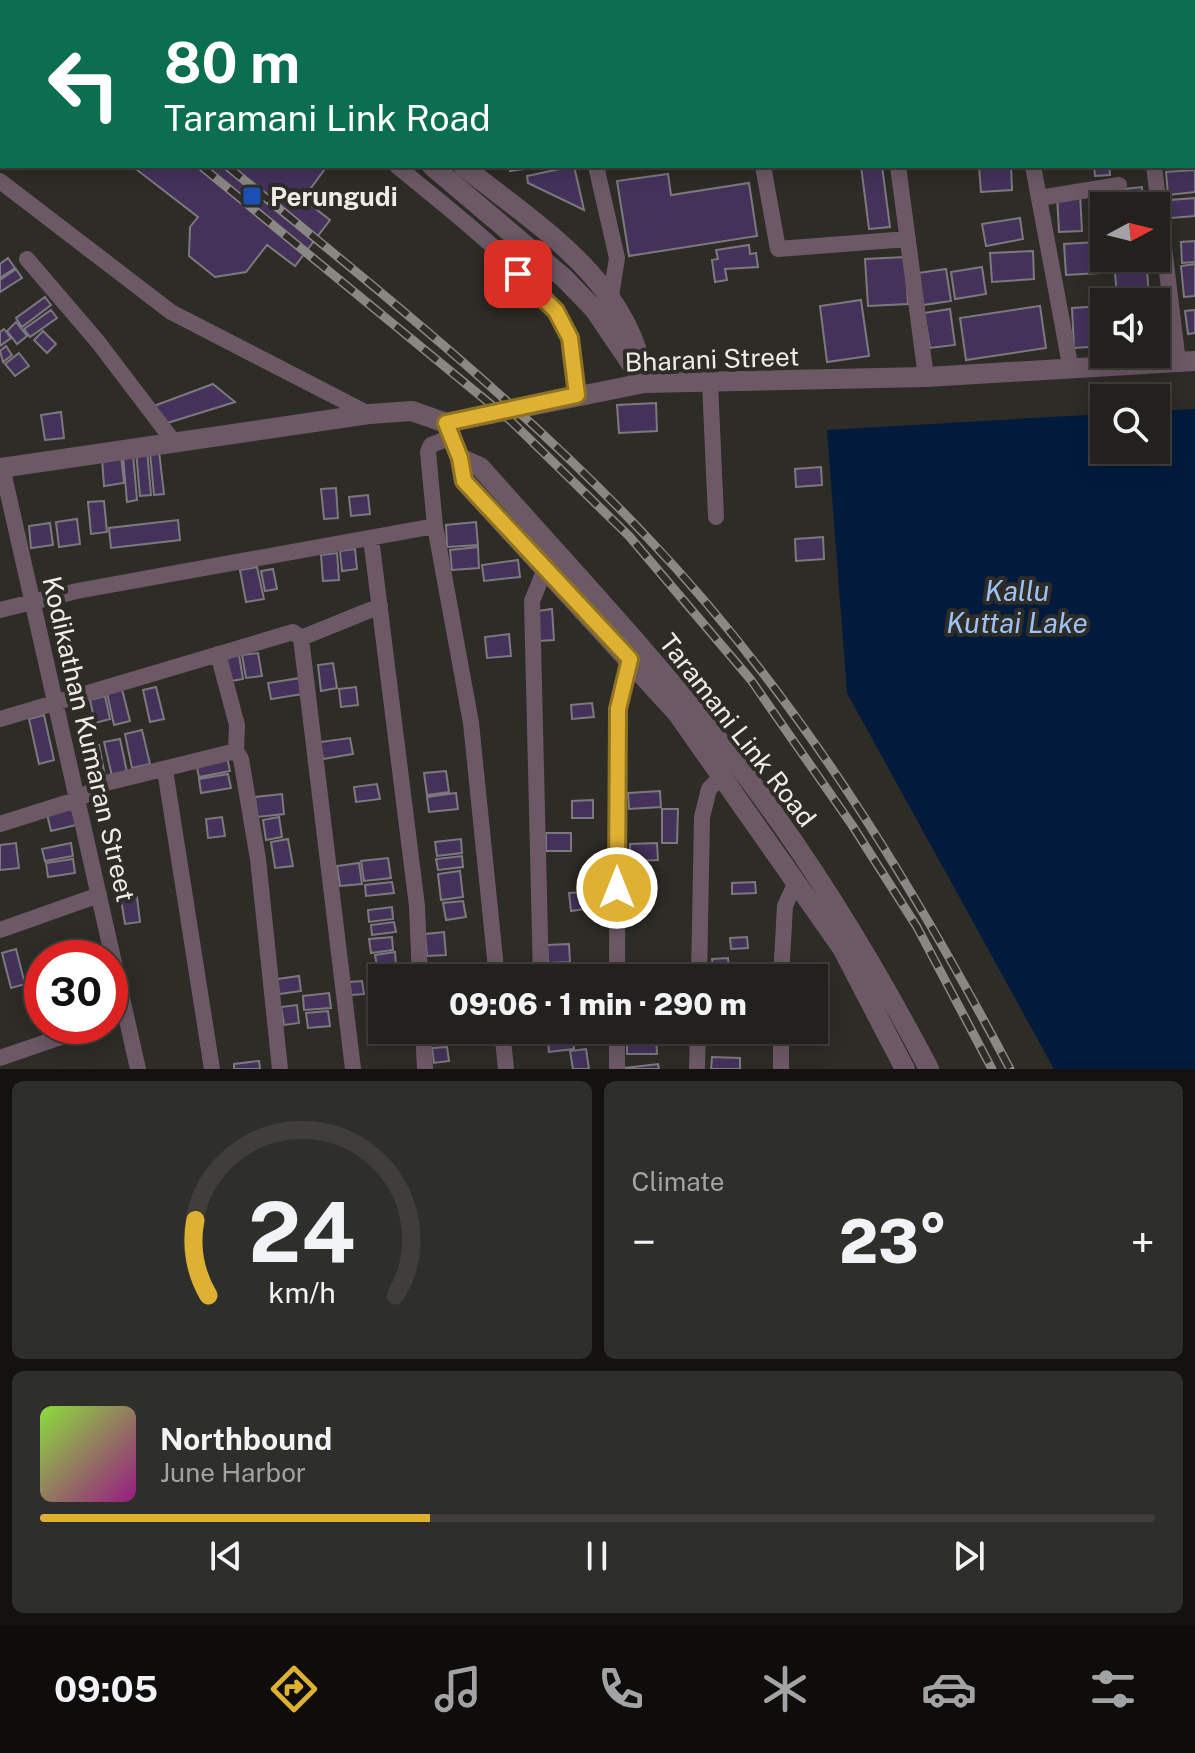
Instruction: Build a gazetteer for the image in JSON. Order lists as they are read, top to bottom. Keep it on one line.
{"streets":{"street":["Bharani Street","Taramani Link Road","Kodikathan Kumaran Street"]},"crossings":[["Bharani Street","Taramani Link Road"],["Bharani Street","Kodikathan Kumaran Street"]],"water":["Kallu Kuttai Lake"],"places":{"transit":["Perungudi"]},"north":"right","page":{"turn":["80 m","Taramani Link Road"],"limit":"30","trip":"09:06 · 1 min · 290 m","tile":"Climate","heat":["−","23°","+"],"song":["Northbound","June Harbor"],"tabs":"09:05","gauge":["24","km/h"]}}
